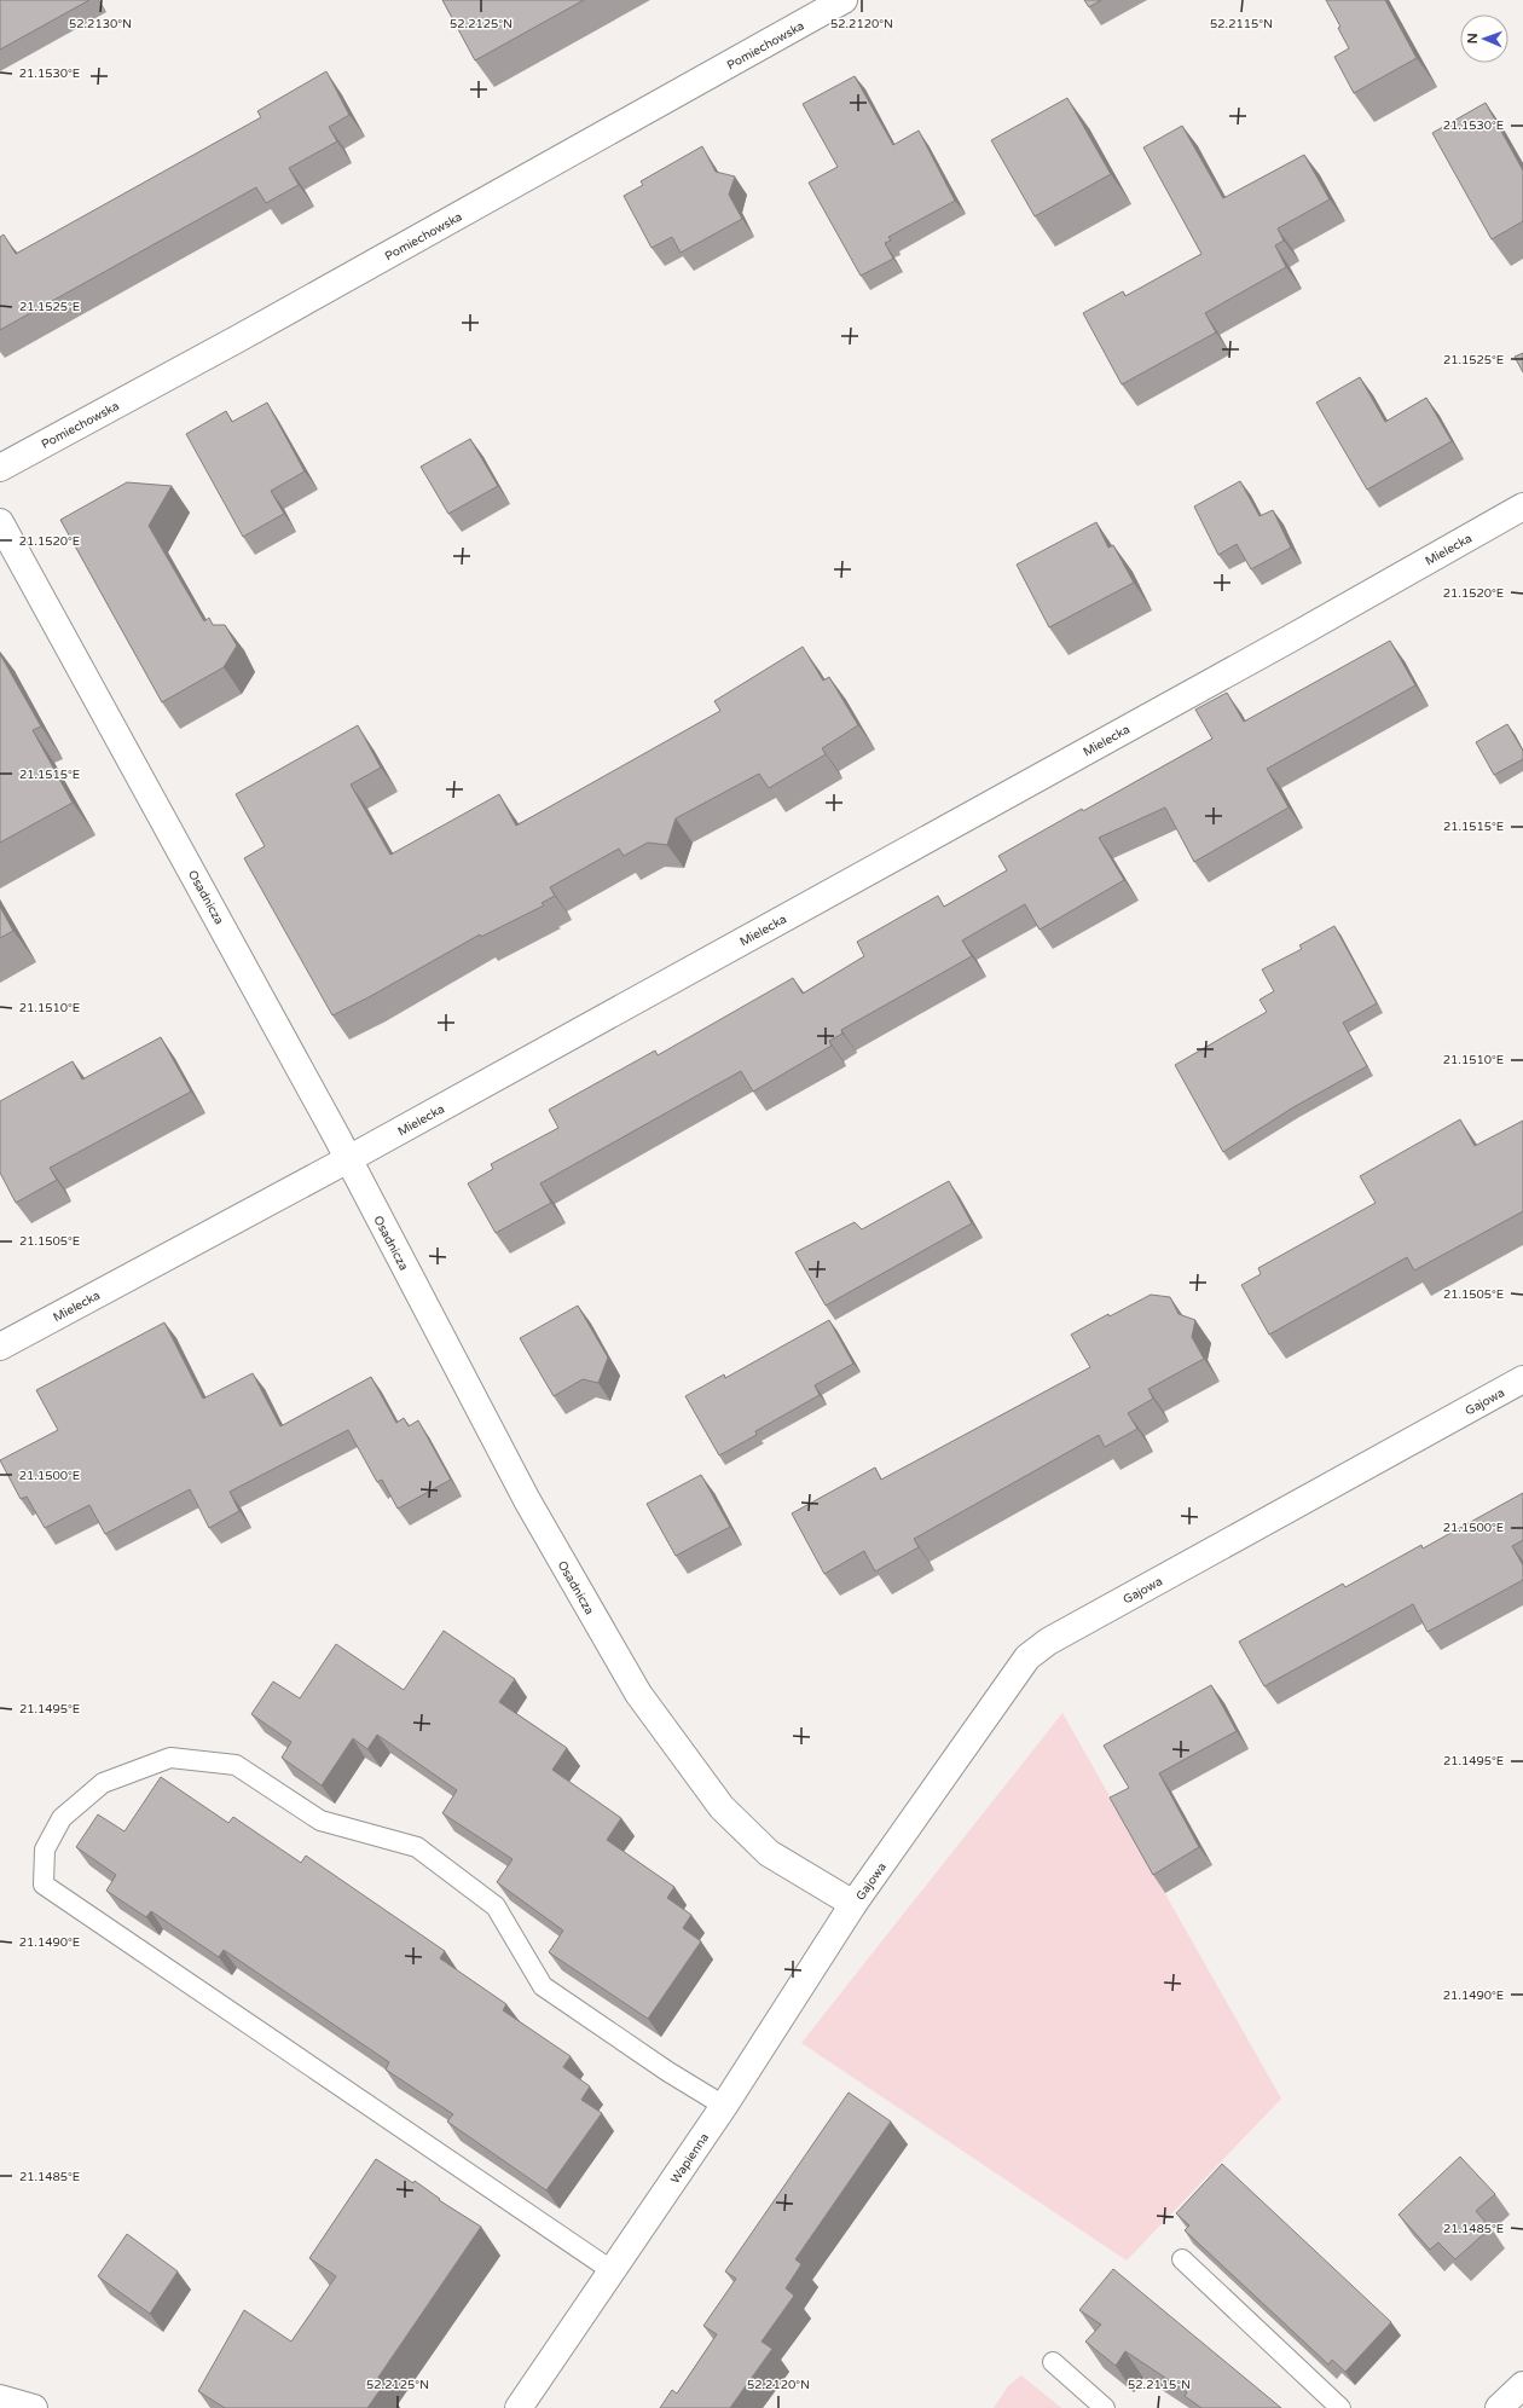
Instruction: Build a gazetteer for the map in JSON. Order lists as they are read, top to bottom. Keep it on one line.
{"streets":{"street":["Pomiechowska","Mielecka","Osadnicza","Gajowa","Wapienna"]},"crossings":[["Mielecka","Osadnicza"],["Osadnicza","Gajowa"],["Osadnicza","Wapienna"],["Gajowa","Wapienna"]],"north":"left","coordinates":["52.2130°N","52.2125°N","52.2120°N","52.2115°N","21.1530°E","21.1525°E","21.1520°E","21.1515°E","21.1510°E","21.1505°E","21.1500°E","21.1495°E","21.1490°E","21.1485°E"]}
